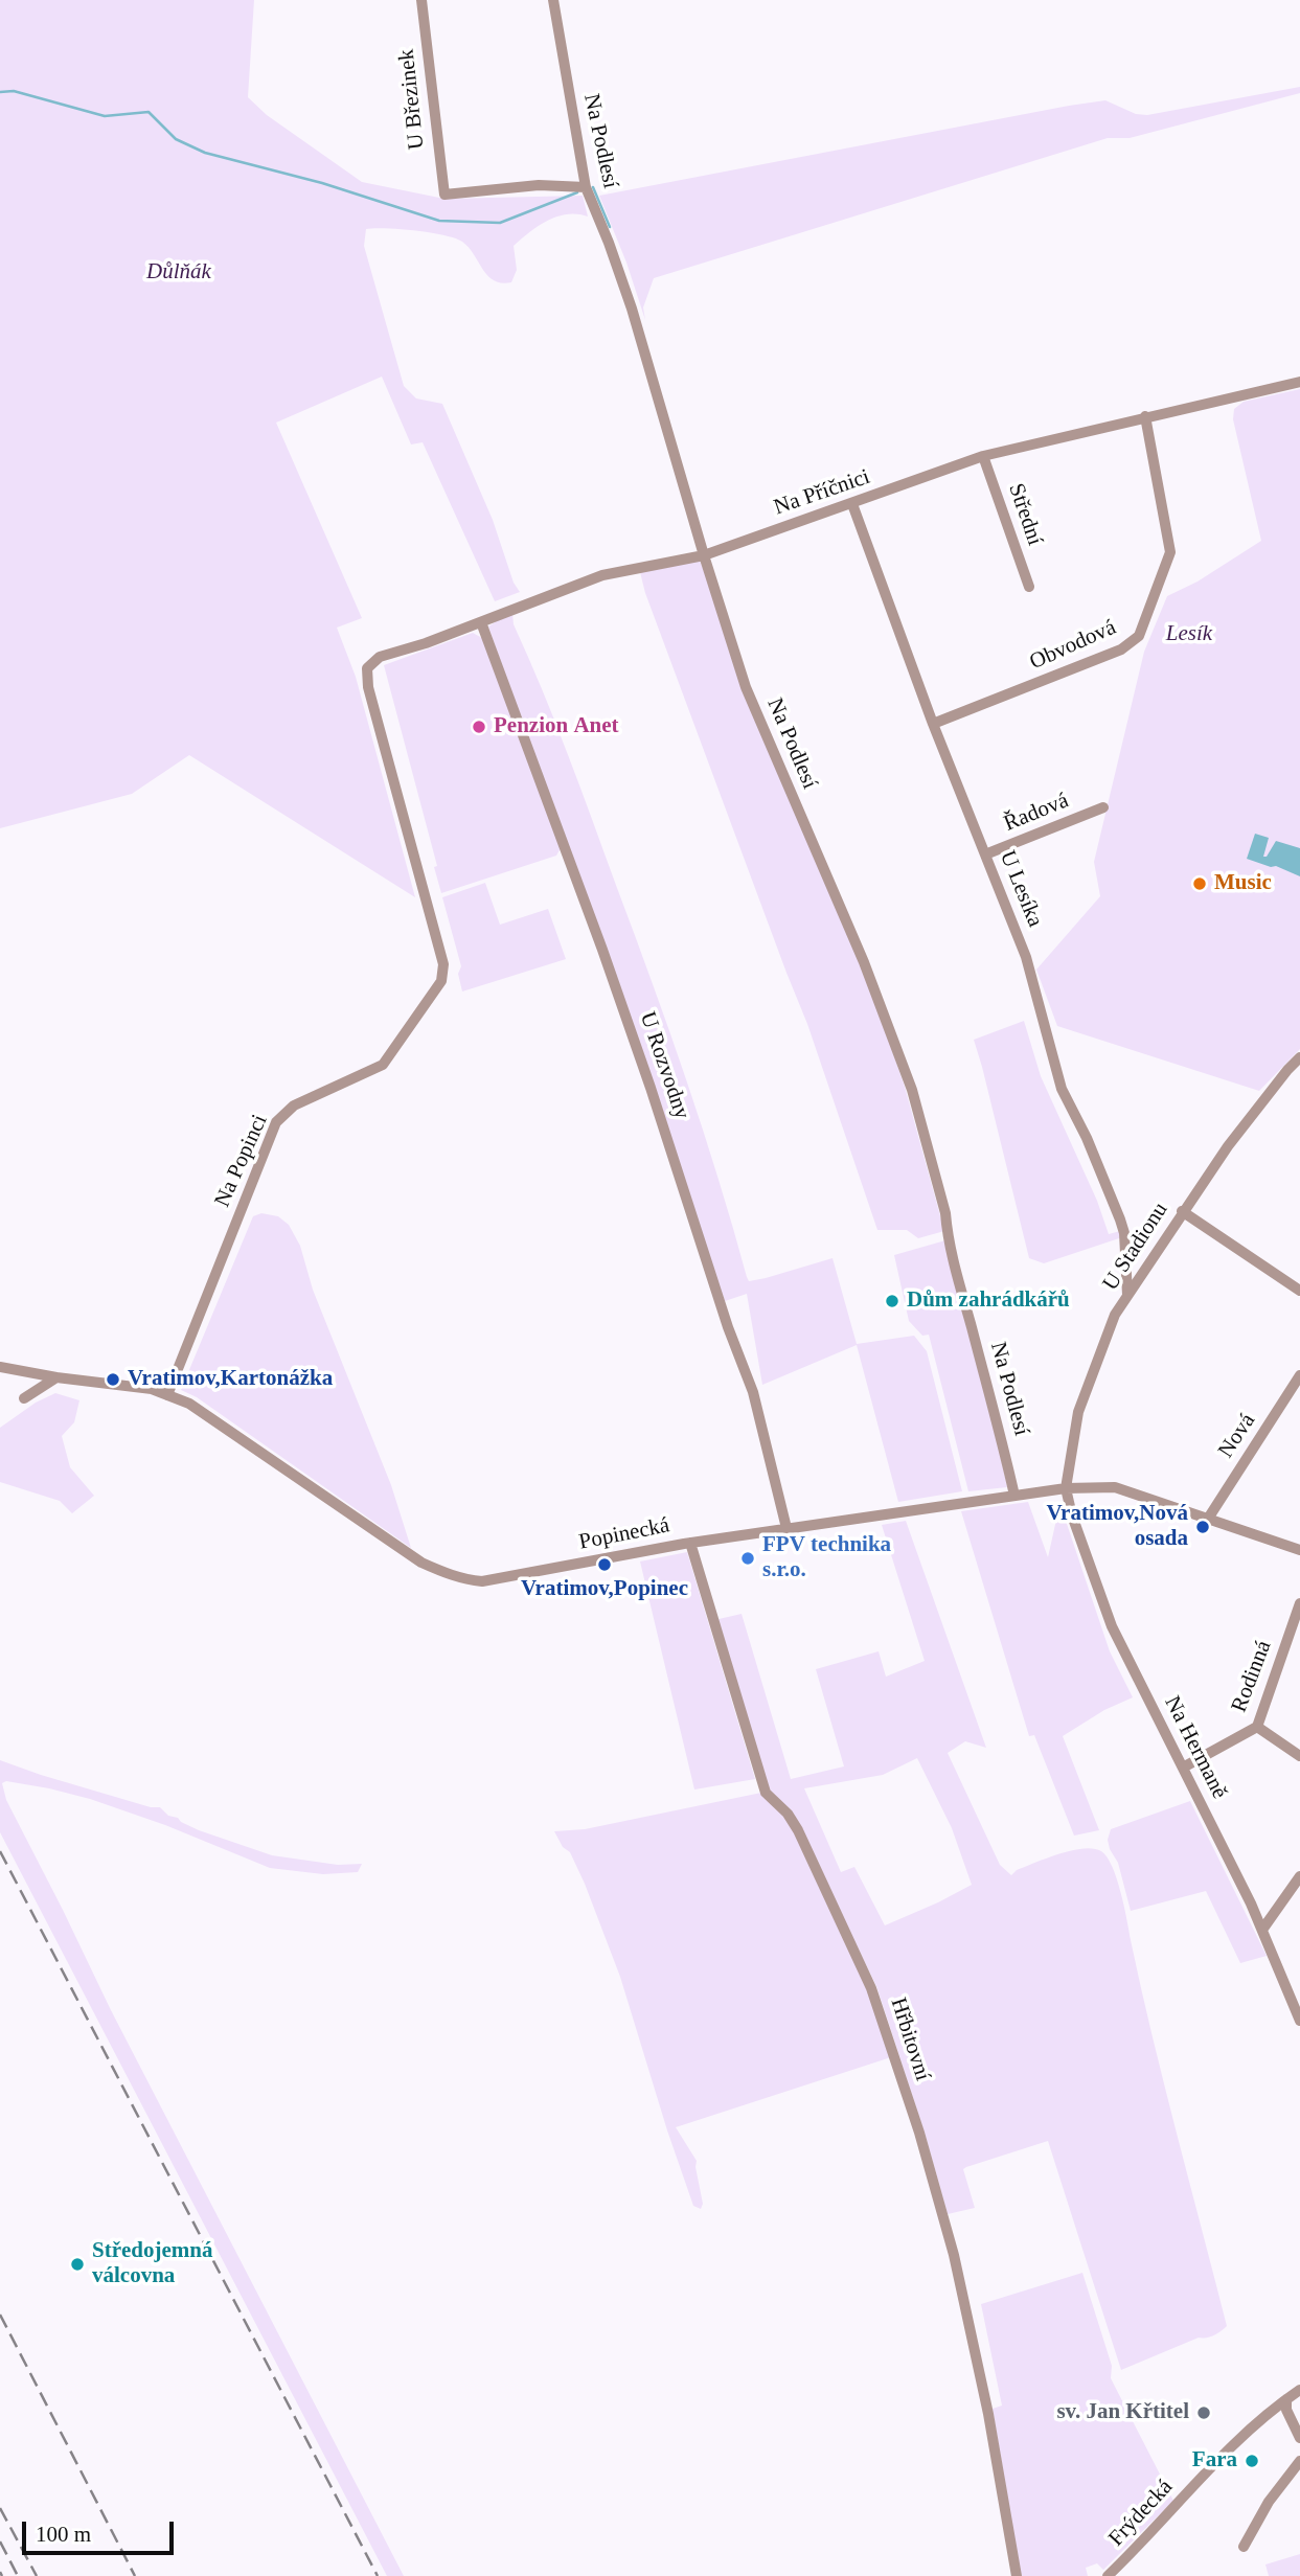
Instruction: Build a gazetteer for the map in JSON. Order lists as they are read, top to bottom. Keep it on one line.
{"streets":{"street":["U Březinek","Na Podlesí","Na Příčnici","Střední","Obvodová","Řadová","U Lesíka","U Rozvodny","Na Popinci","U Stadionu","Nová","Popinecká","Rodinná","Na Hermaně","Hřbitovní","Frýdecká"]},"crossings":[["U Březinek","Na Podlesí"],["Na Podlesí","Na Příčnici"],["Na Podlesí","Popinecká"],["Na Příčnici","Střední"],["Na Příčnici","Obvodová"],["Na Příčnici","U Lesíka"],["Na Příčnici","U Rozvodny"],["Na Příčnici","Na Popinci"],["Obvodová","U Lesíka"],["Řadová","U Lesíka"],["U Lesíka","U Stadionu"],["U Rozvodny","Popinecká"],["Na Popinci","Popinecká"],["U Stadionu","Popinecká"],["U Stadionu","Na Hermaně"],["Nová","Popinecká"],["Popinecká","Na Hermaně"],["Popinecká","Hřbitovní"],["Rodinná","Na Hermaně"]],"parks":["Důlňák","Lesík"],"places":["Penzion Anet","Music","Dům zahrádkářů","Vratimov,Kartonážka","Vratimov,Nová osada","FPV technika s.r.o.","Vratimov,Popinec","Středojemná válcovna","sv. Jan Křtitel","Fara"],"scale_bar":"100 m"}
